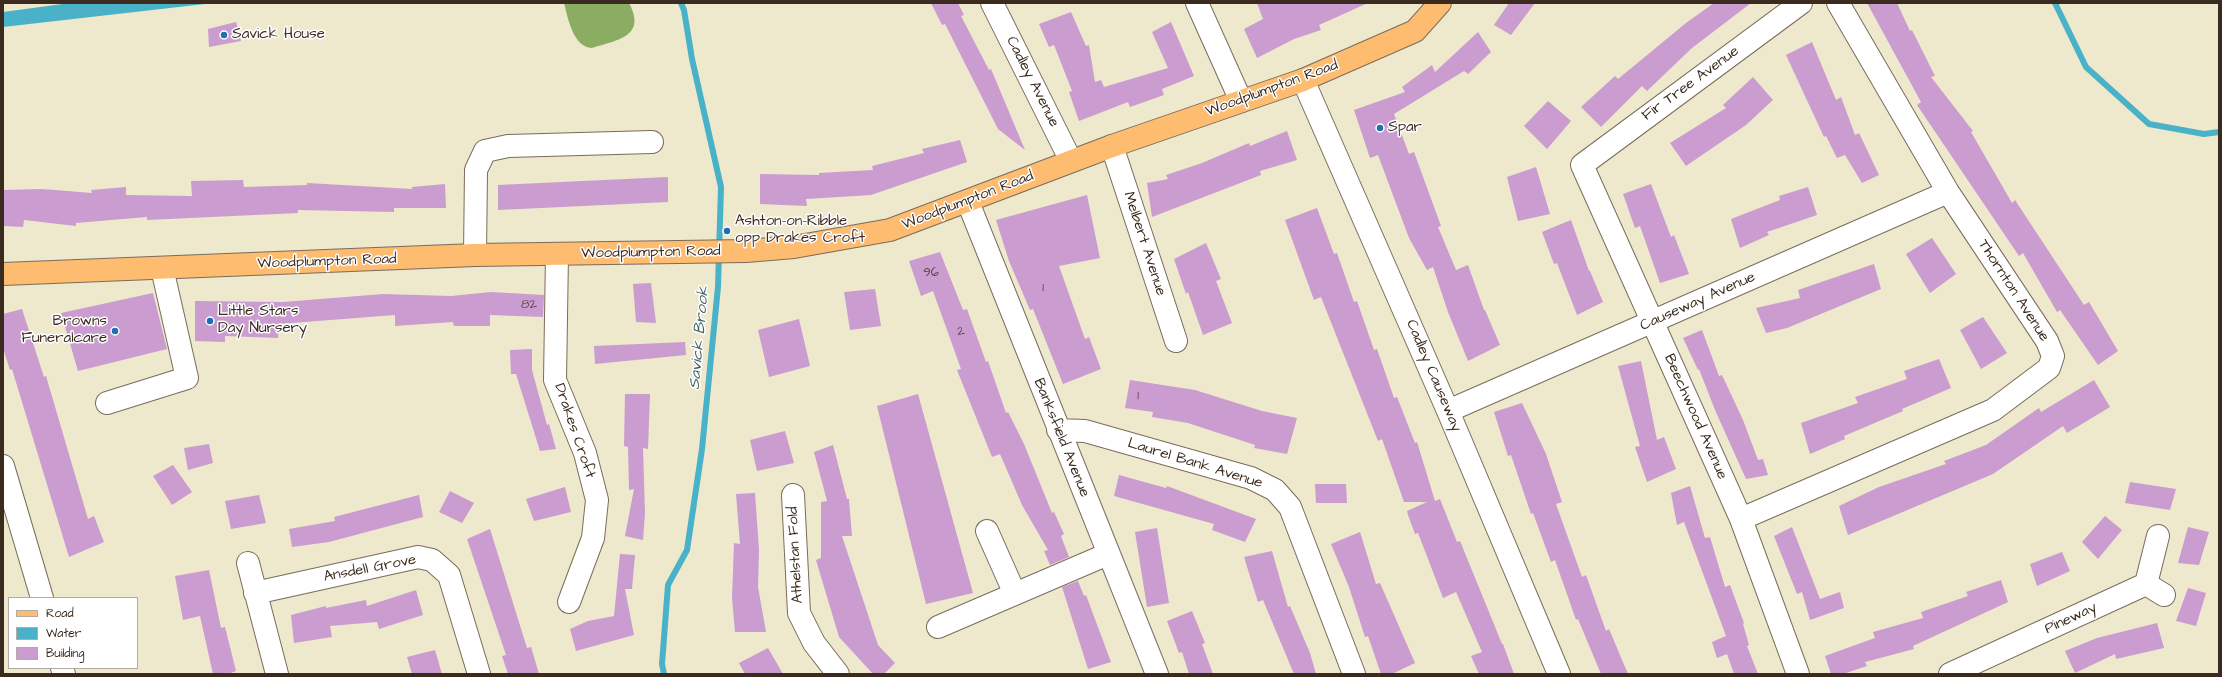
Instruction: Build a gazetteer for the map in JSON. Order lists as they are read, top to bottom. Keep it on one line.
{"streets":{"main road":["Woodplumpton Road"],"street":["Cadley Avenue","Fir Tree Avenue","Melbert Avenue","Thornton Avenue","Causeway Avenue","Cadley Causeway","Beechwood Avenue","Drakes Croft","Banksfield Avenue","Laurel Bank Avenue","Athelstan Fold","Ansdell Grove","Pineway"]},"crossings":[["Cadley Avenue","Woodplumpton Road"],["Fir Tree Avenue","Beechwood Avenue"],["Woodplumpton Road","Melbert Avenue"],["Woodplumpton Road","Cadley Causeway"],["Woodplumpton Road","Drakes Croft"],["Woodplumpton Road","Banksfield Avenue"],["Thornton Avenue","Causeway Avenue"],["Thornton Avenue","Beechwood Avenue"],["Causeway Avenue","Cadley Causeway"],["Causeway Avenue","Beechwood Avenue"],["Banksfield Avenue","Laurel Bank Avenue"]],"water":["Savick Brook"],"places":["Savick House","Spar","Ashton-on-Ribble opp Drakes Croft","Little Stars Day Nursery","Browns Funeralcare"],"house_numbers":["96","1","82","2","1"],"legend":["Road","Water","Building"]}
